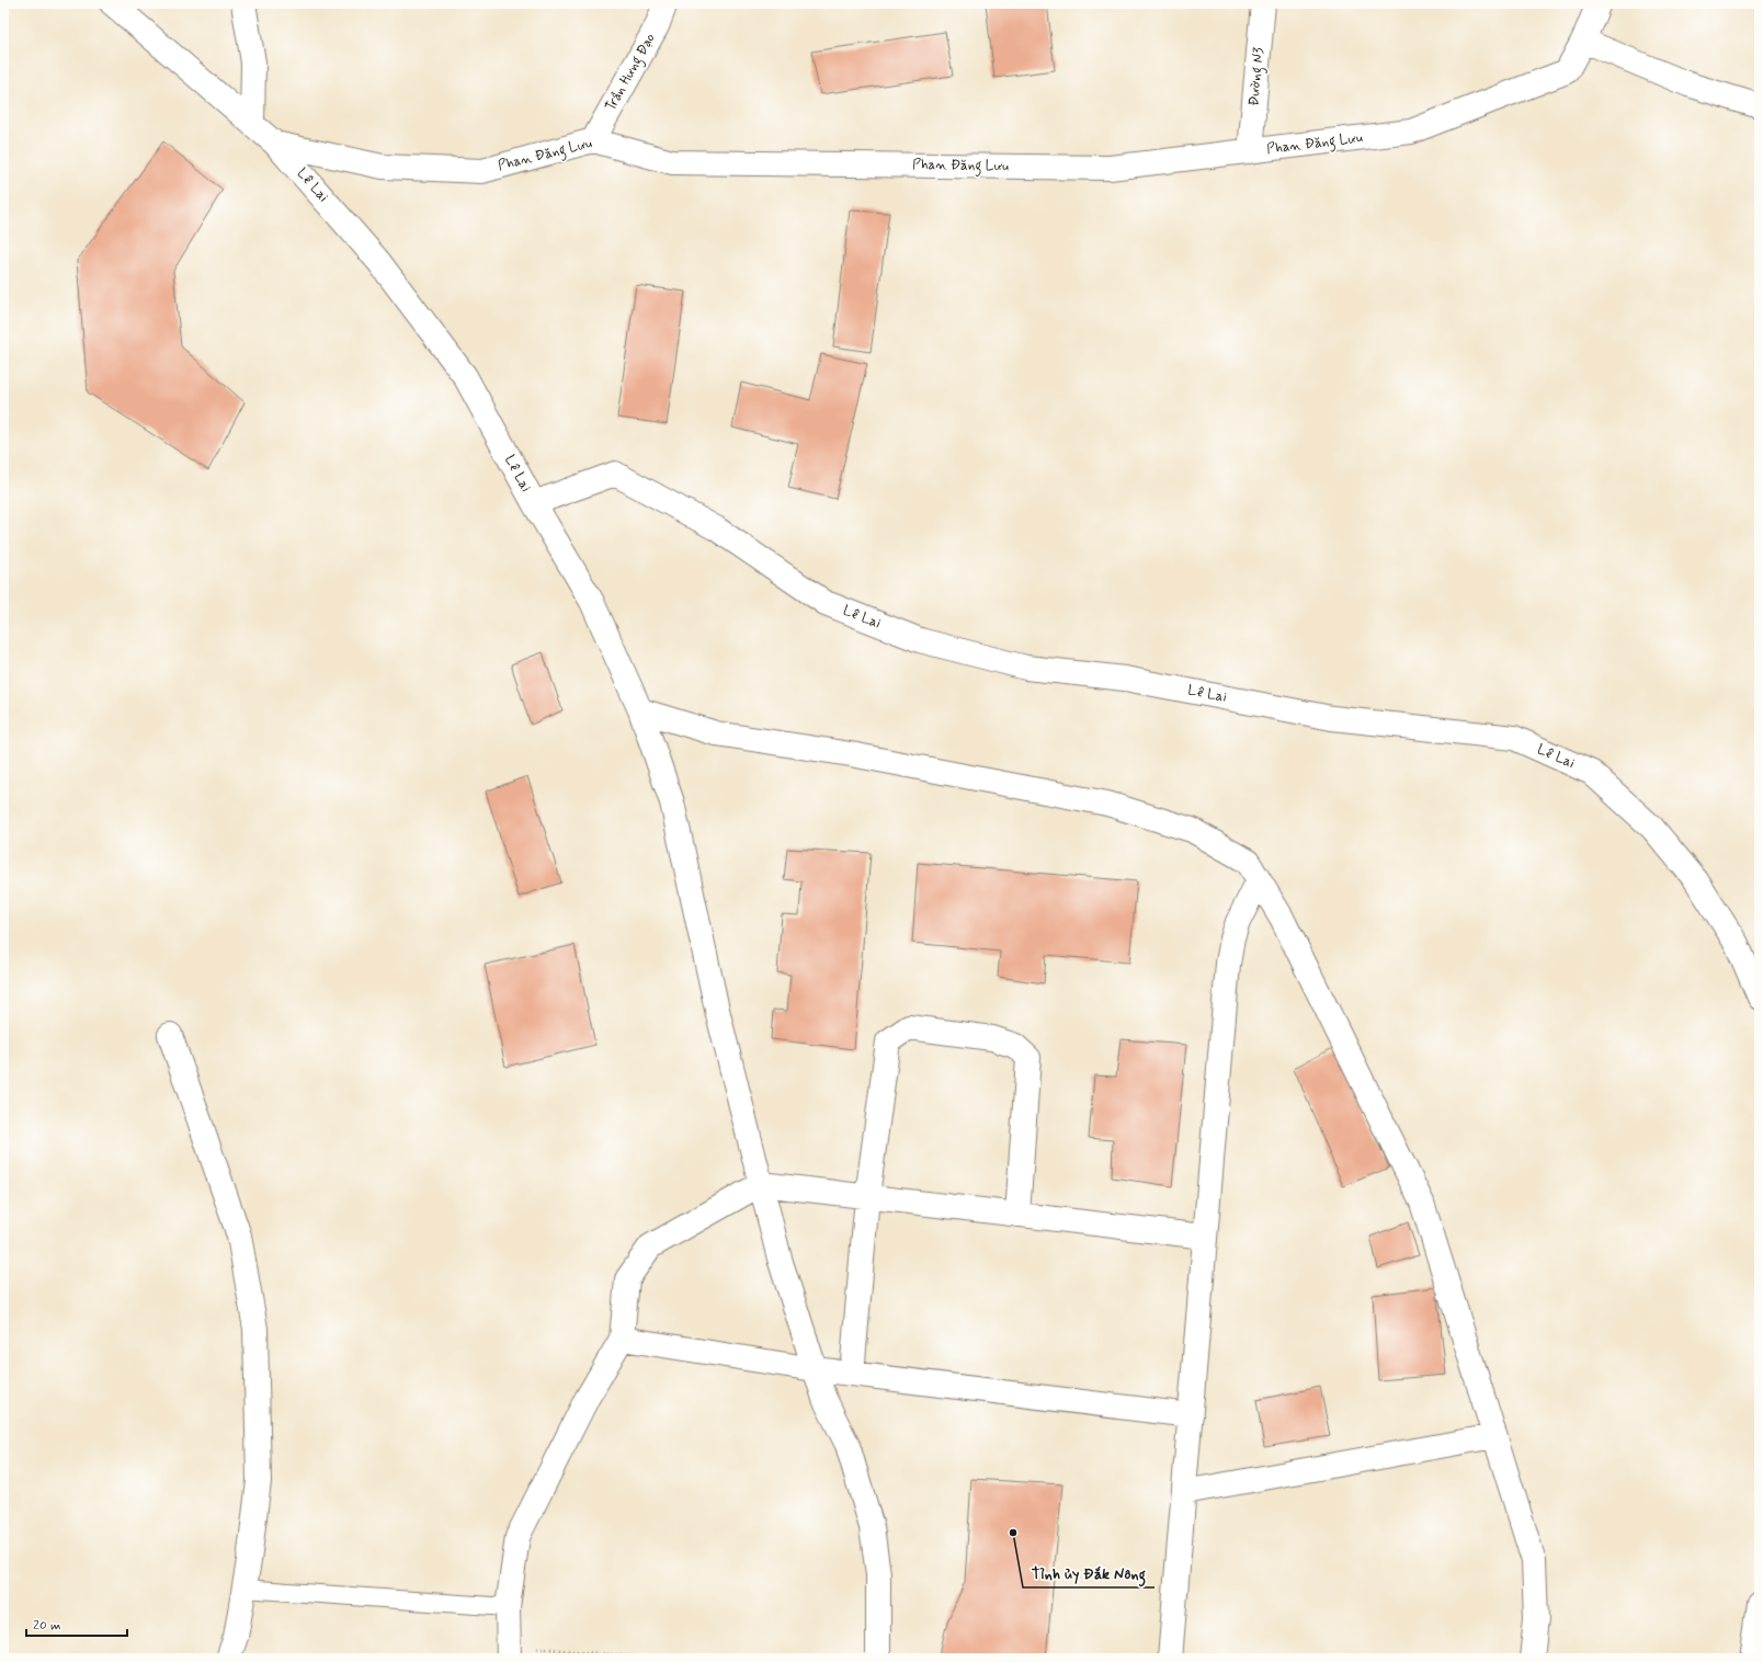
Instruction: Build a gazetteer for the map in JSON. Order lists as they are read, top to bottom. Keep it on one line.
{"streets":{"street":["Trần Hưng Đạo","Đường N3","Phan Đăng Lưu","Lê Lai"]},"crossings":[["Trần Hưng Đạo","Phan Đăng Lưu"],["Đường N3","Phan Đăng Lưu"],["Phan Đăng Lưu","Lê Lai"]],"places":["Tỉnh ủy Đắk Nông"],"scale_bar":"20 m"}
